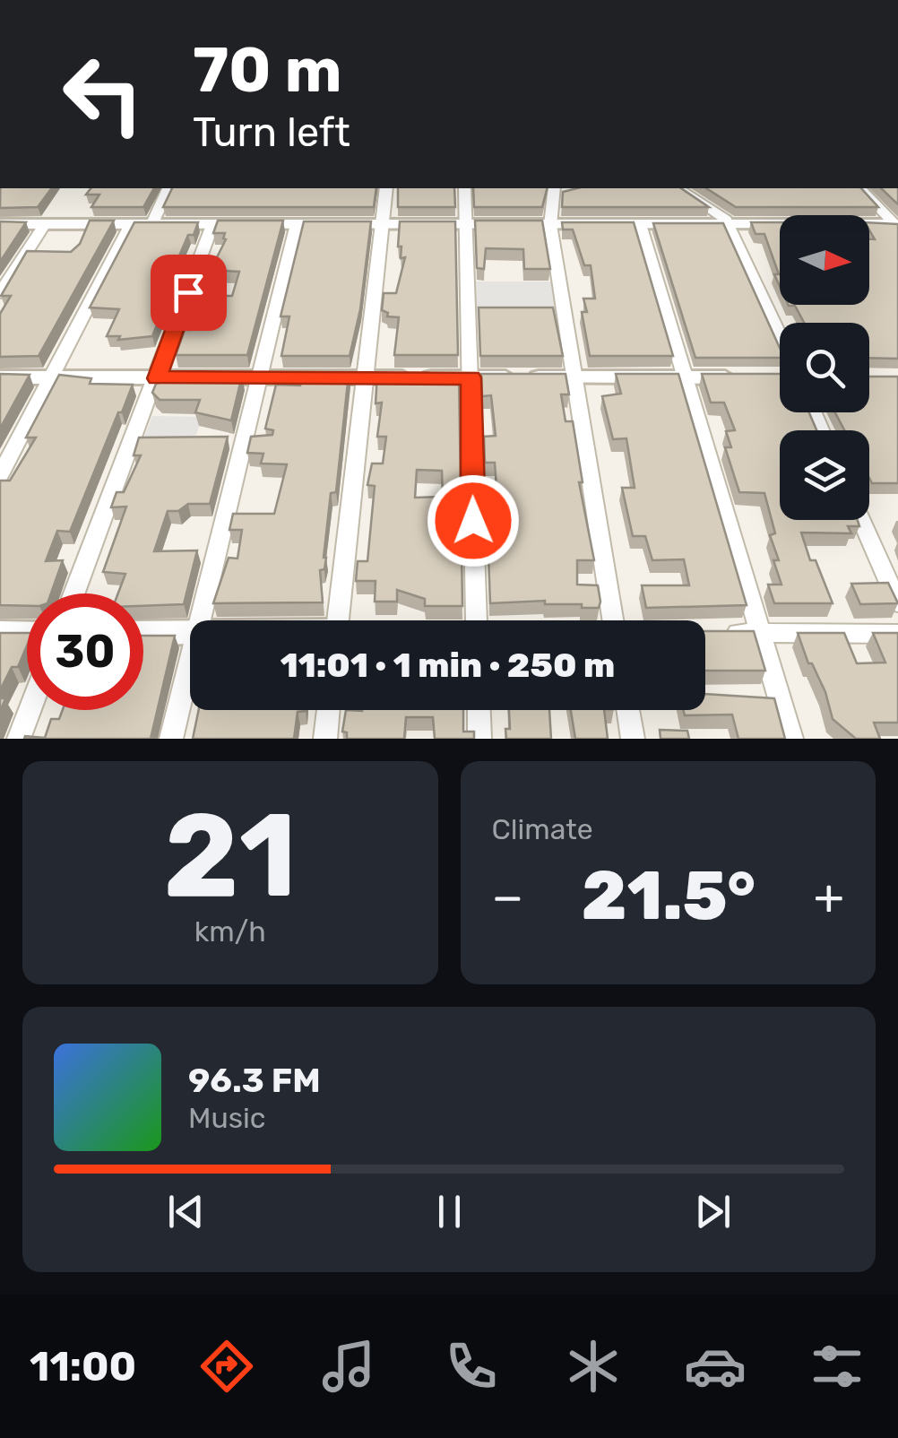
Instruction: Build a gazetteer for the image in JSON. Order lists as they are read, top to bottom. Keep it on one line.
{"north":"right","page":{"turn":["70 m","Turn left"],"limit":"30","trip":"11:01 · 1 min · 250 m","tile":[["21","km/h"],"Climate"],"heat":["−","21.5°","+"],"song":["96.3 FM","Music"],"tabs":"11:00"}}
